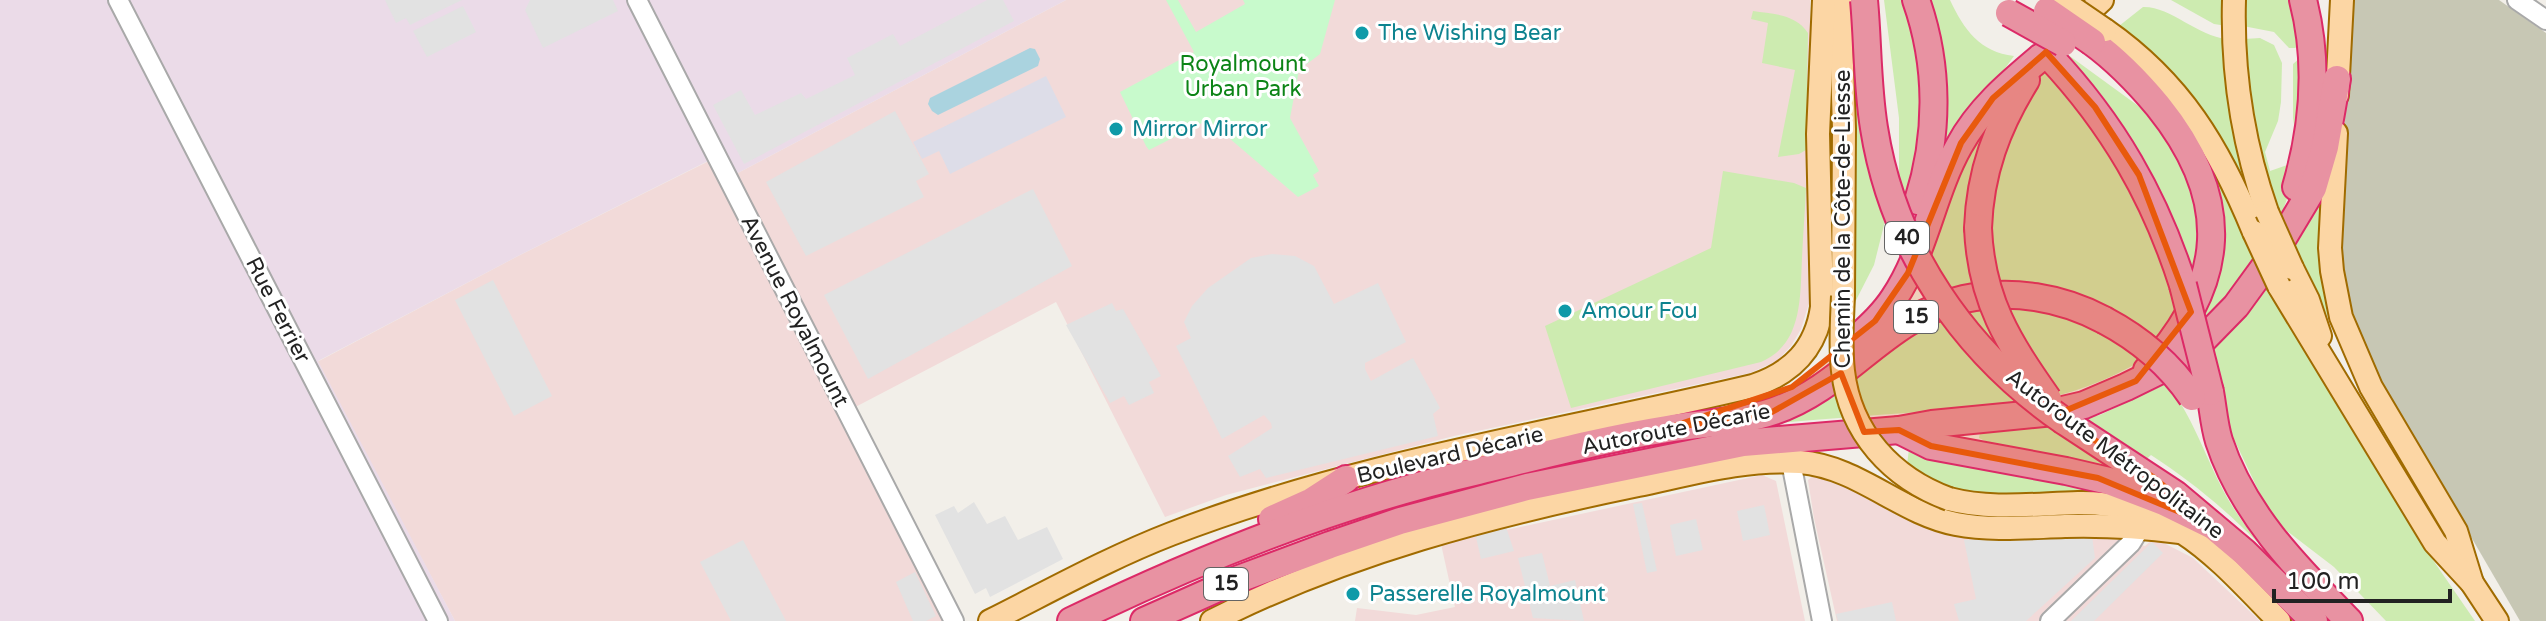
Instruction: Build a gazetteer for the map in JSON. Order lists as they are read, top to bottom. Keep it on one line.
{"streets":{"highway":["40","15","Autoroute Décarie","Autoroute Métropolitaine"],"main road":["Chemin de la Côte-de-Liesse","Boulevard Décarie"],"street":["Rue Ferrier","Avenue Royalmount"]},"crossings":[["15","Autoroute Décarie"],["15","Autoroute Métropolitaine"],["Autoroute Décarie","Autoroute Métropolitaine"]],"parks":["Royalmount Urban Park"],"places":["The Wishing Bear","Mirror Mirror","Amour Fou","Passerelle Royalmount"],"scale_bar":"100 m"}
